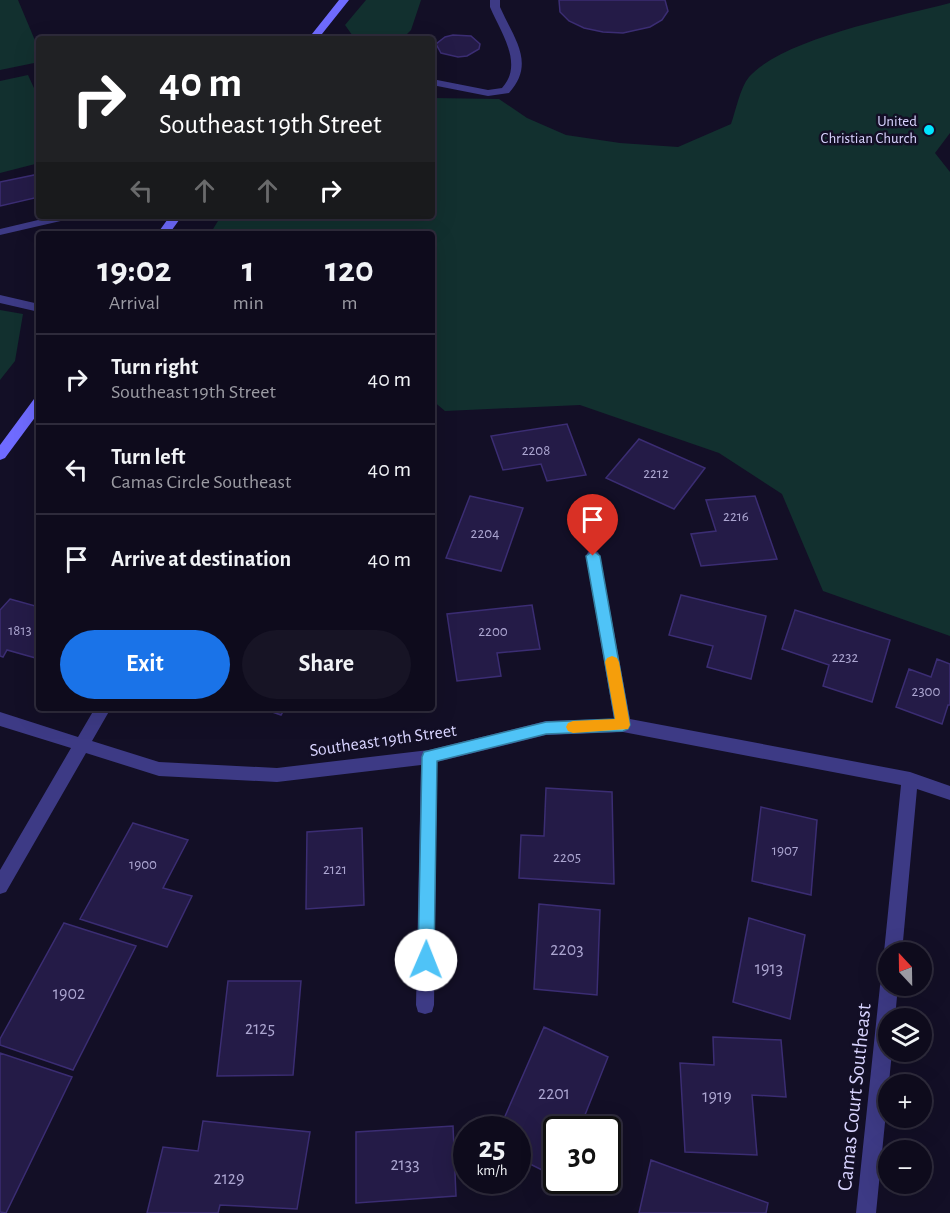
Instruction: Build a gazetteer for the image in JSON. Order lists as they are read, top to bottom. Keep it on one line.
{"streets":{"street":["Southeast 19th Street","Camas Court Southeast"]},"places":["United Christian Church"],"house_numbers":["2208","2212","2216","2204","1813","2200","2232","2300","1907","2205","1900","2121","2203","1913","1902","2125","2201","1919","2133","2129"],"north":"top","page":{"turn":["40 m","Southeast 19th Street"],"eta":["19:02","Arrival","1","min","120","m"],"list":[{"name":"Turn right","note":"Southeast 19th Street","value":"40 m"},{"name":"Turn left","note":"Camas Circle Southeast","value":"40 m"},{"name":"Arrive at destination","value":"40 m"}],"buttons":["Exit","Share"],"map_buttons":["+","−"],"speed":"25 km/h","limit":"30"}}
